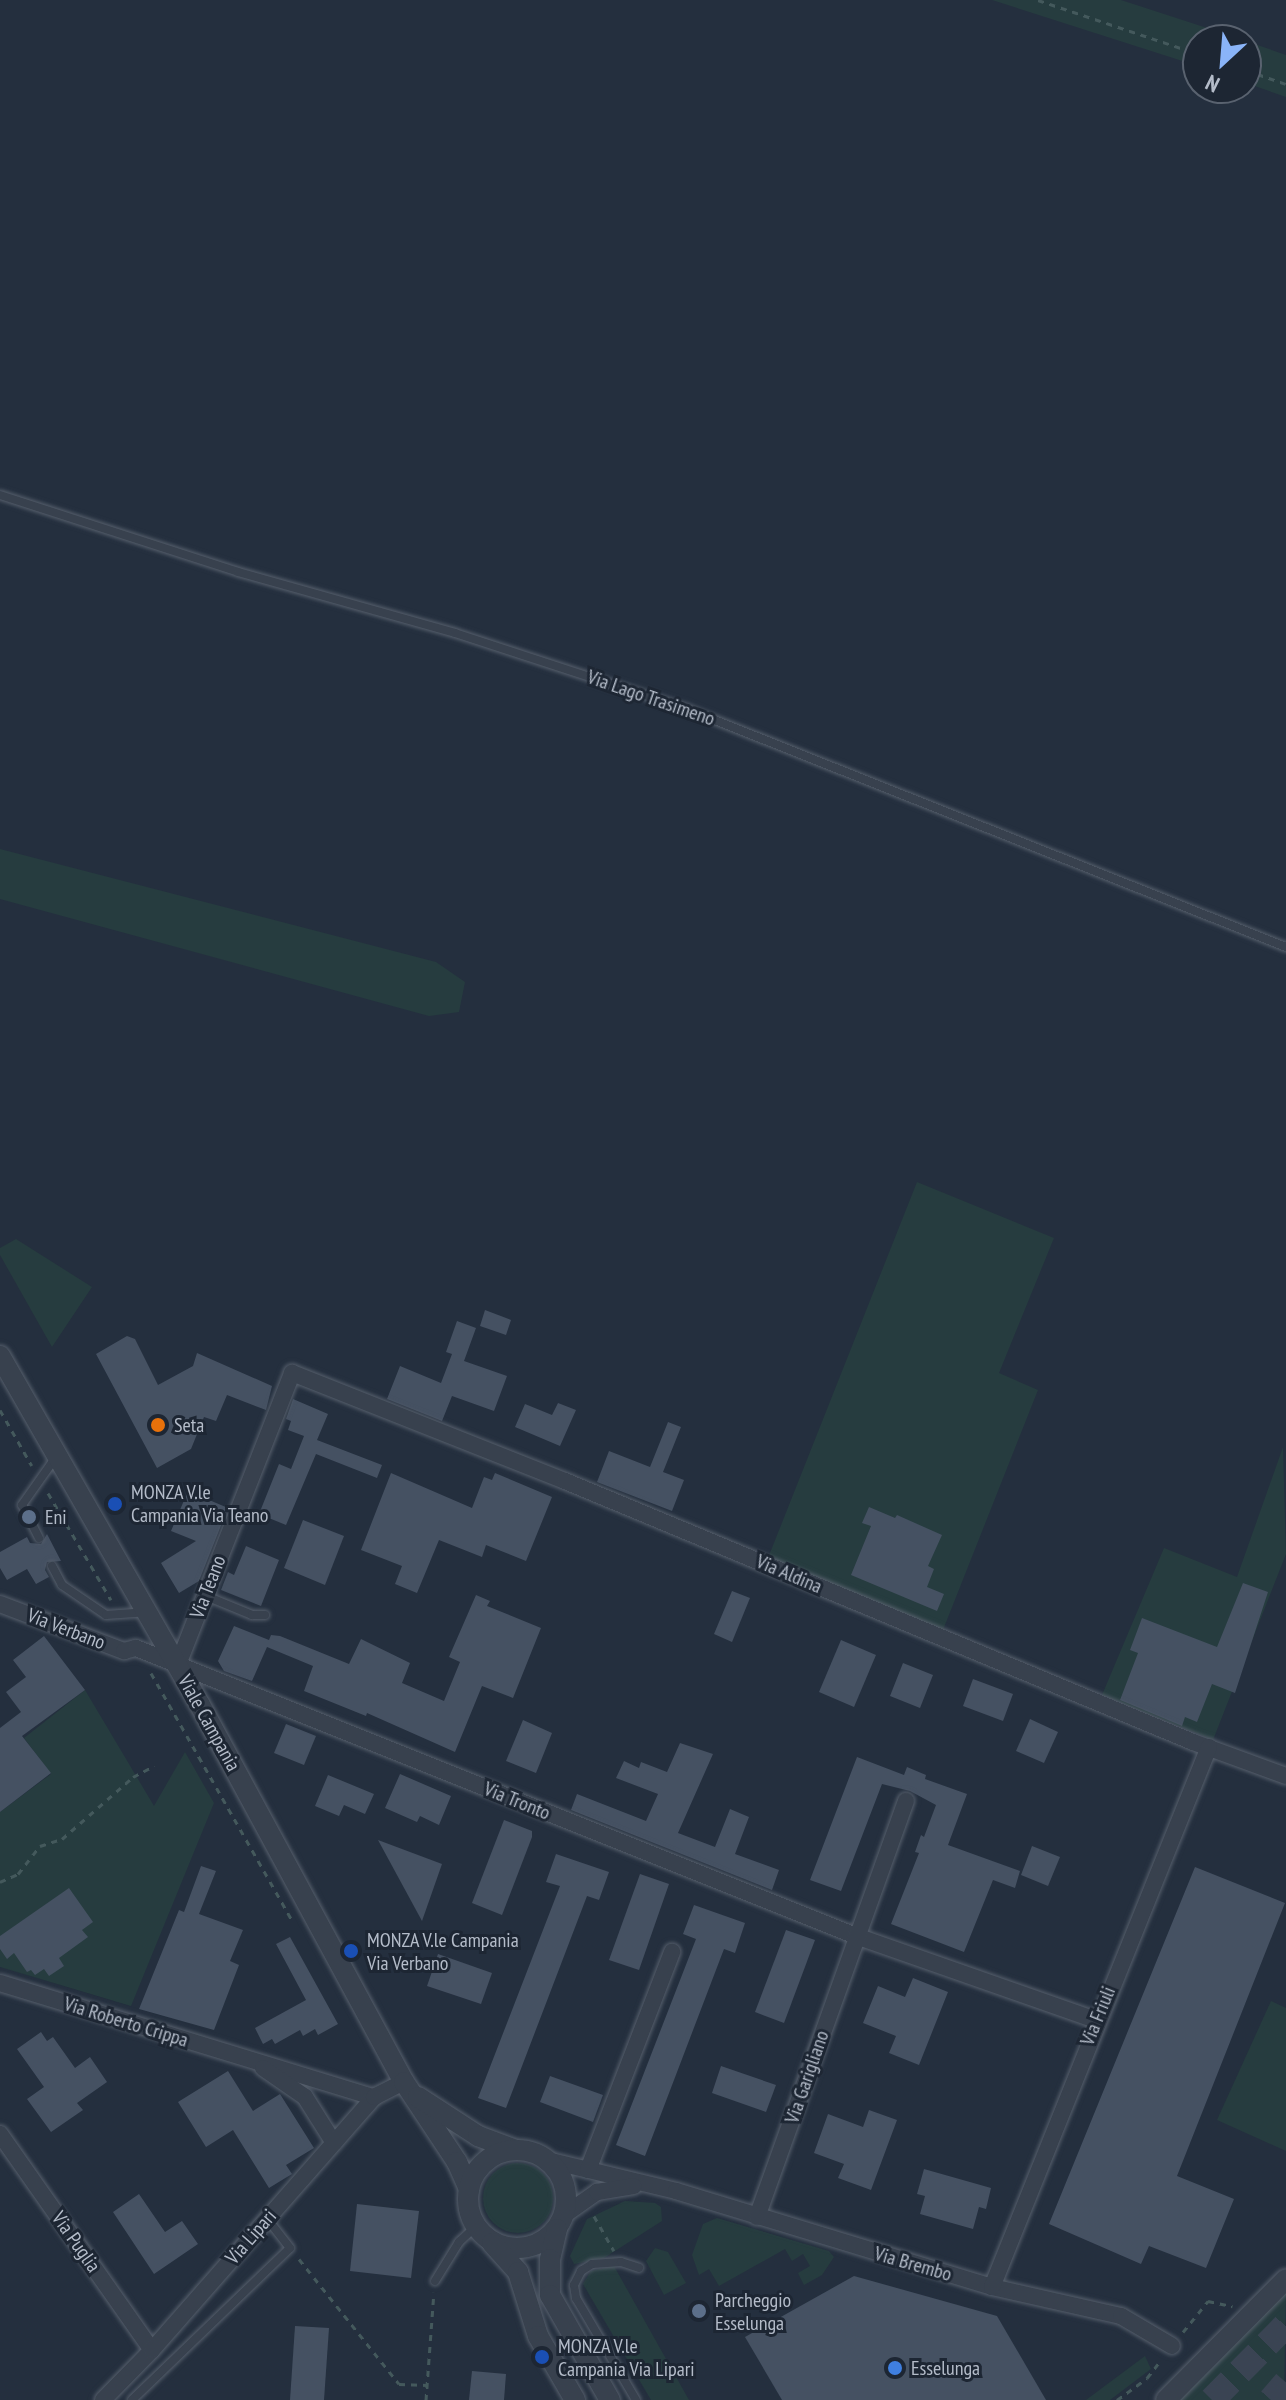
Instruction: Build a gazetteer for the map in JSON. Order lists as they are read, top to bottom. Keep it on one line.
{"streets":{"street":["Via Aldina","Via Teano","Via Verbano","Viale Campania","Via Tronto","Via Friuli","Via Roberto Crippa","Via Garigliano","Via Lipari","Via Puglia","Via Brembo"],"lane":["Via Lago Trasimeno"]},"crossings":[["Via Aldina","Via Teano"],["Via Aldina","Via Friuli"],["Via Teano","Via Verbano"],["Via Teano","Viale Campania"],["Via Teano","Via Tronto"],["Via Verbano","Viale Campania"],["Via Verbano","Via Tronto"],["Viale Campania","Via Tronto"],["Viale Campania","Via Lipari"],["Viale Campania","Via Brembo"],["Via Tronto","Via Friuli"],["Via Tronto","Via Garigliano"],["Via Friuli","Via Brembo"],["Via Roberto Crippa","Via Lipari"],["Via Garigliano","Via Brembo"],["Via Lipari","Via Puglia"]],"places":["Seta","MONZA V.le Campania Via Teano","Eni","MONZA V.le Campania Via Verbano","Parcheggio Esselunga","MONZA V.le Campania Via Lipari","Esselunga"],"north":"bottom left"}
